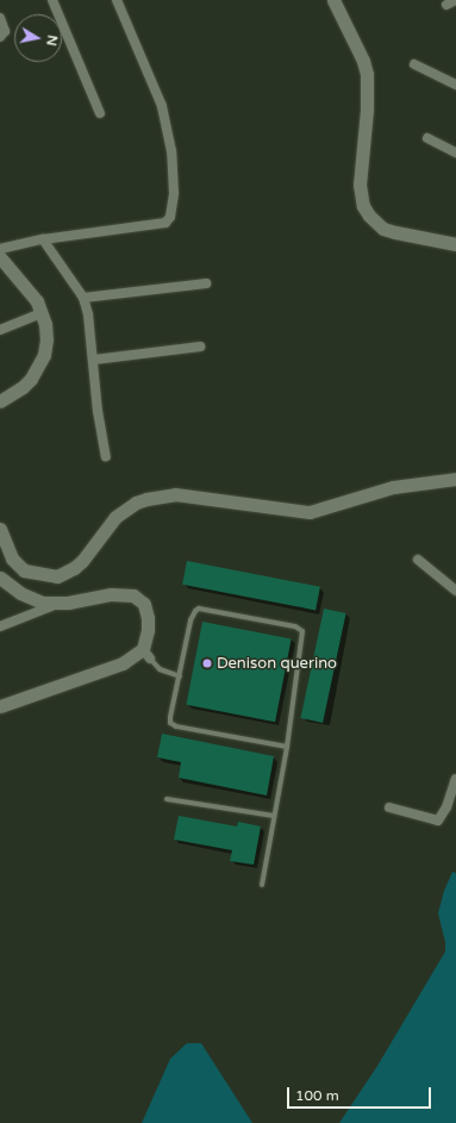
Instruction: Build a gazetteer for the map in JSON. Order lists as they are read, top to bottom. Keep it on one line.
{"places":["Denison querino"],"scale_bar":"100 m","north":"right"}
